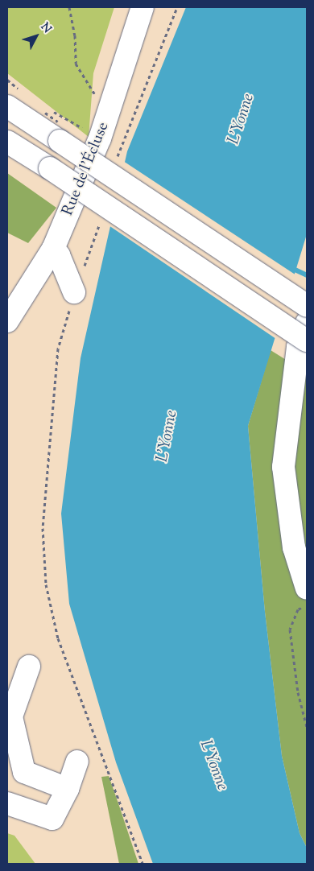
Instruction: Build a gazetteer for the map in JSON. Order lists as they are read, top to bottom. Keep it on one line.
{"streets":{"main road":["Rue de l'Écluse"]},"water":["L'Yonne"],"north":"top right"}
